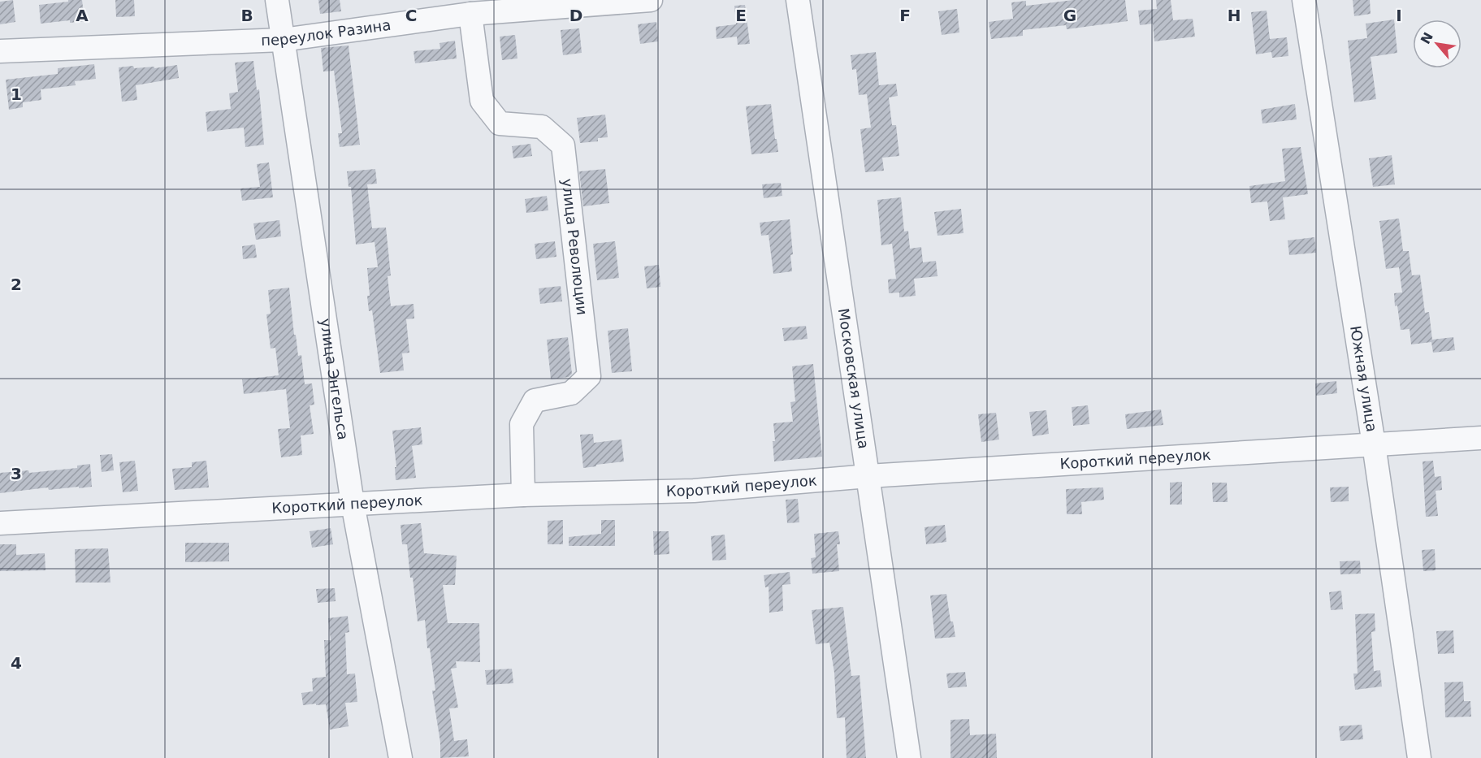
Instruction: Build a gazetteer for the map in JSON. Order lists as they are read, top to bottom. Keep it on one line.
{"streets":{"street":["переулок Разина","улица Революции","Московская улица","Южная улица","улица Энгельса","Короткий переулок"]},"crossings":[["переулок Разина","улица Революции"],["переулок Разина","улица Энгельса"],["улица Революции","Короткий переулок"],["Московская улица","Короткий переулок"],["Южная улица","Короткий переулок"],["улица Энгельса","Короткий переулок"]],"north":"top left","grid":{"columns":["A","B","C","D","E","F","G","H","I"],"rows":["1","2","3","4"]}}
